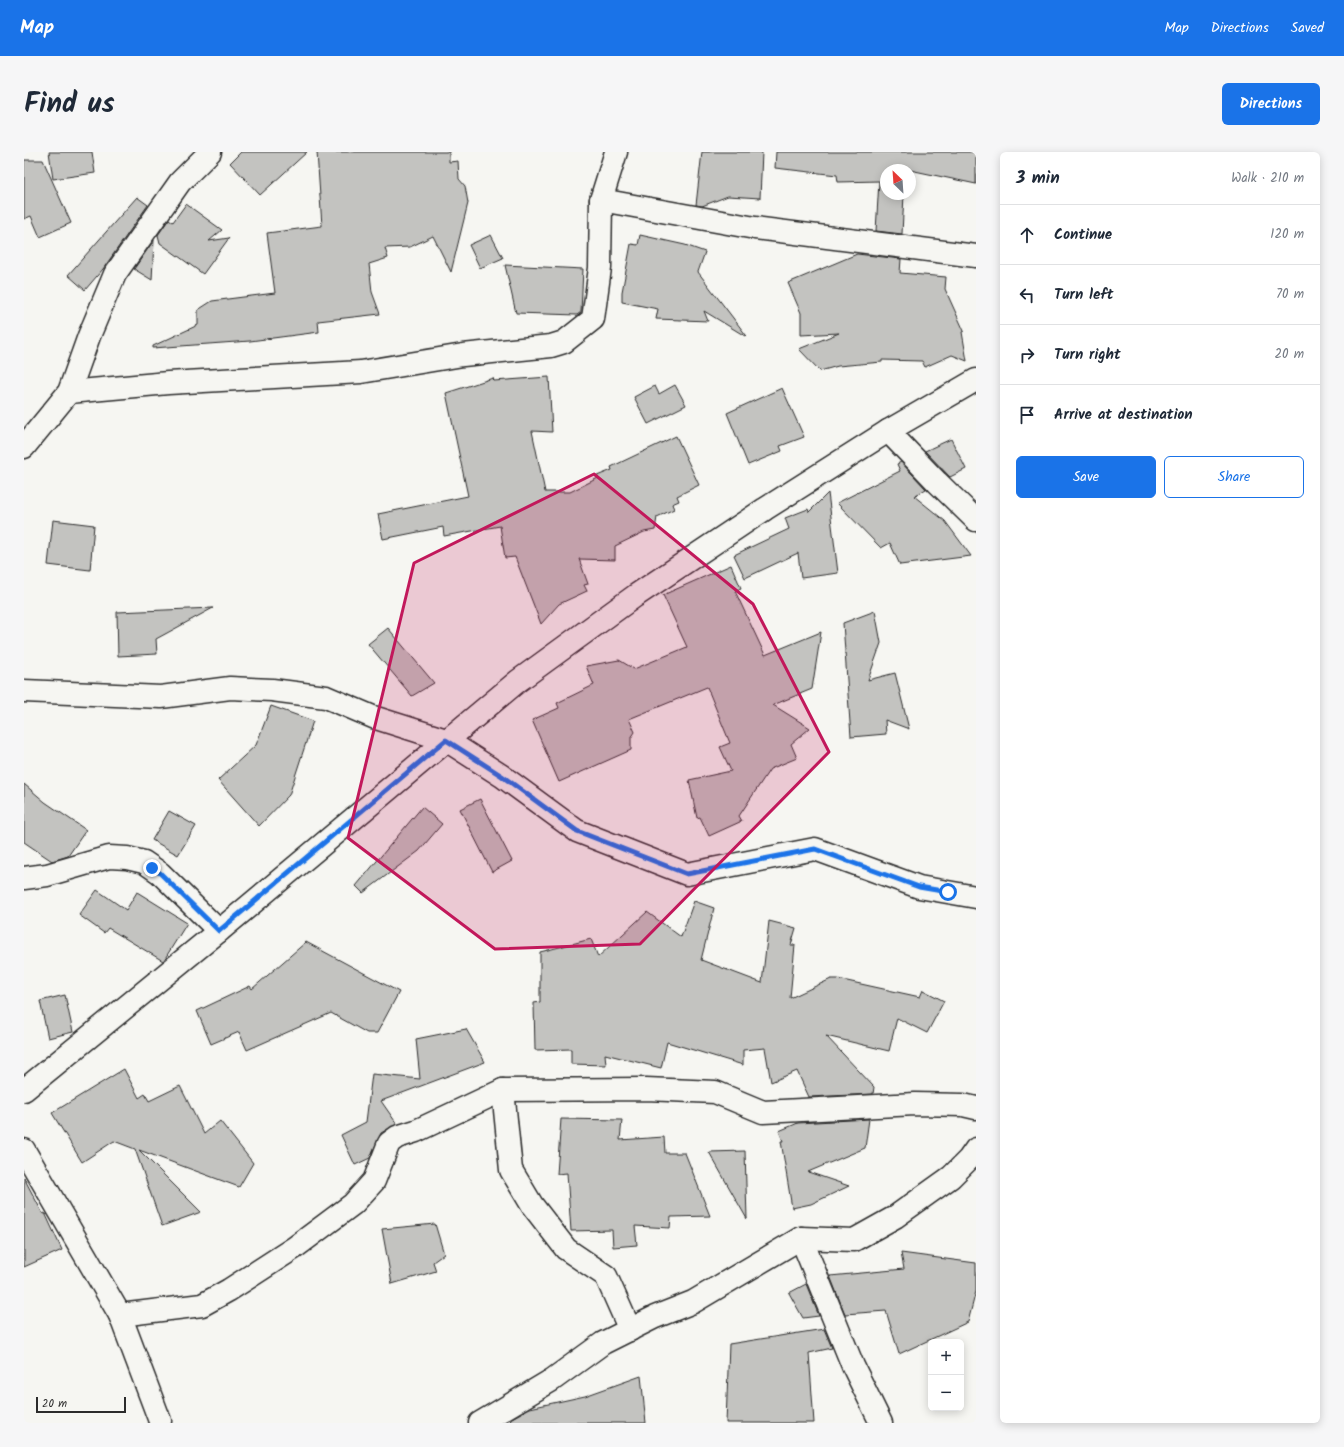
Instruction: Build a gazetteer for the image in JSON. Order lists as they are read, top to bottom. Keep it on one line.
{"scale_bar":"20 m","north":"top left","page":{"header":"Map","nav":["Map","Directions","Saved"],"title":"Find us","buttons":["Directions",["Save","Share"]],"heading":["3 min","Walk · 210 m"],"list":[["Continue","120 m"],["Turn left","70 m"],["Turn right","20 m"],"Arrive at destination"],"map_buttons":["+","−"],"scale":"20 m"}}
